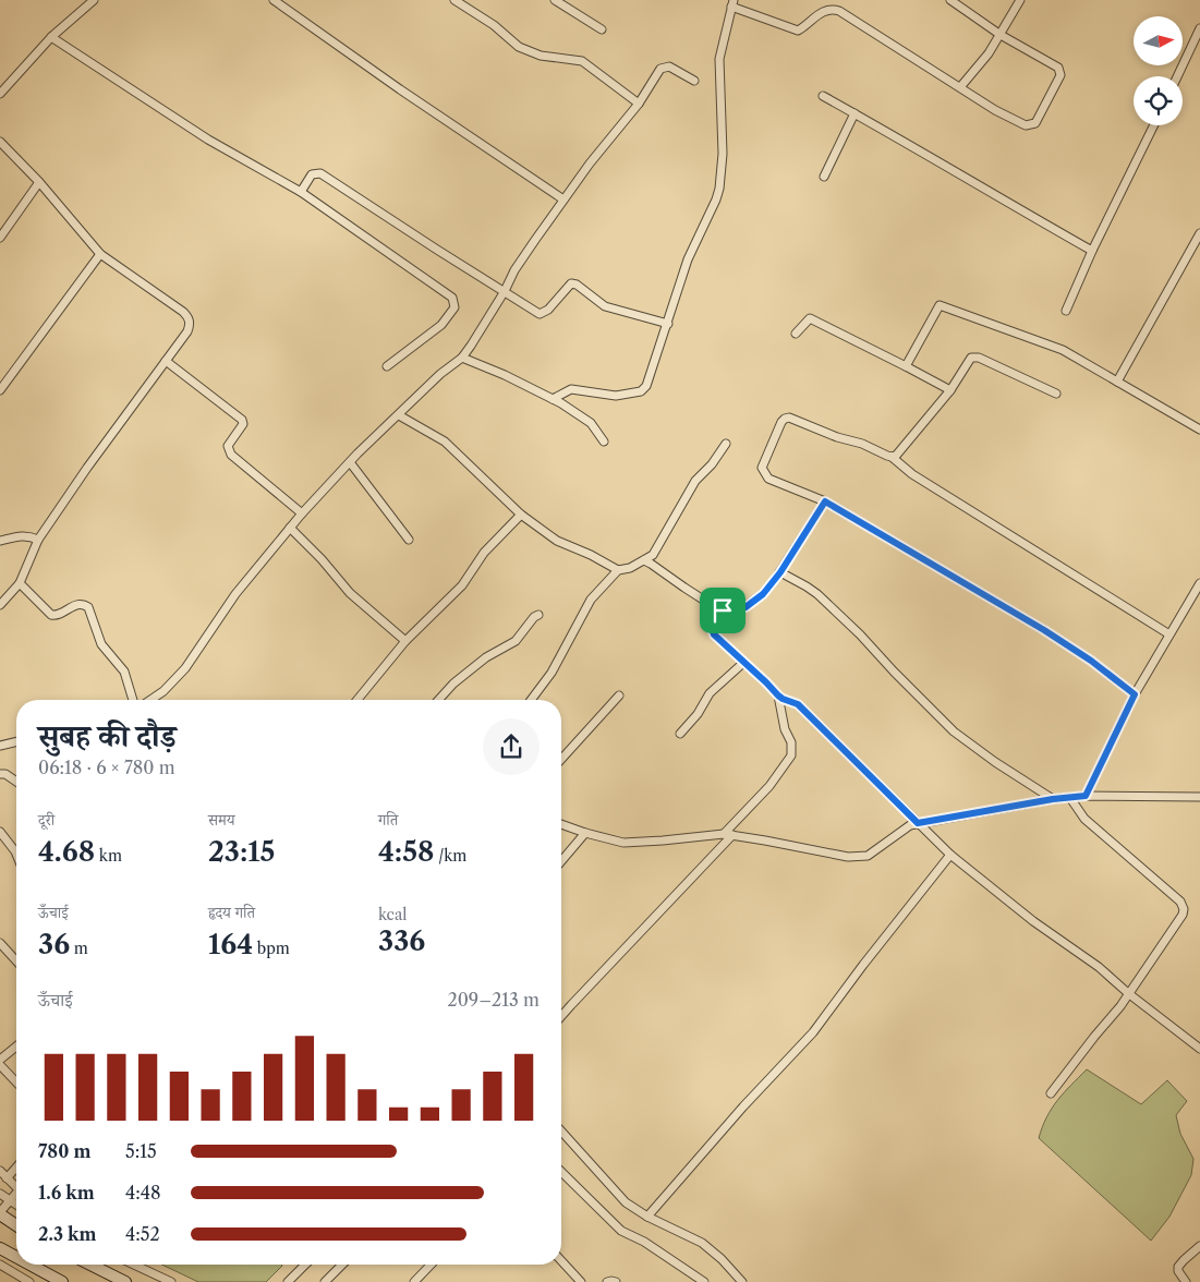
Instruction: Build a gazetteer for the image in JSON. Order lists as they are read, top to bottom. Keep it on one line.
{"north":"right","page":{"heading":["सुबह की दौड़","06:18 · 6 × 780 m"],"stats":[["दूरी","4.68 km"],["समय","23:15"],["गति","4:58 /km"],["ऊँचाई","36 m"],["हृदय गति","164 bpm"],["kcal","336"]],"chart":["ऊँचाई","209–213 m"],"list":[{"name":"780 m","note":"5:15"},{"name":"1.6 km","note":"4:48"},{"name":"2.3 km","note":"4:52"}]}}
